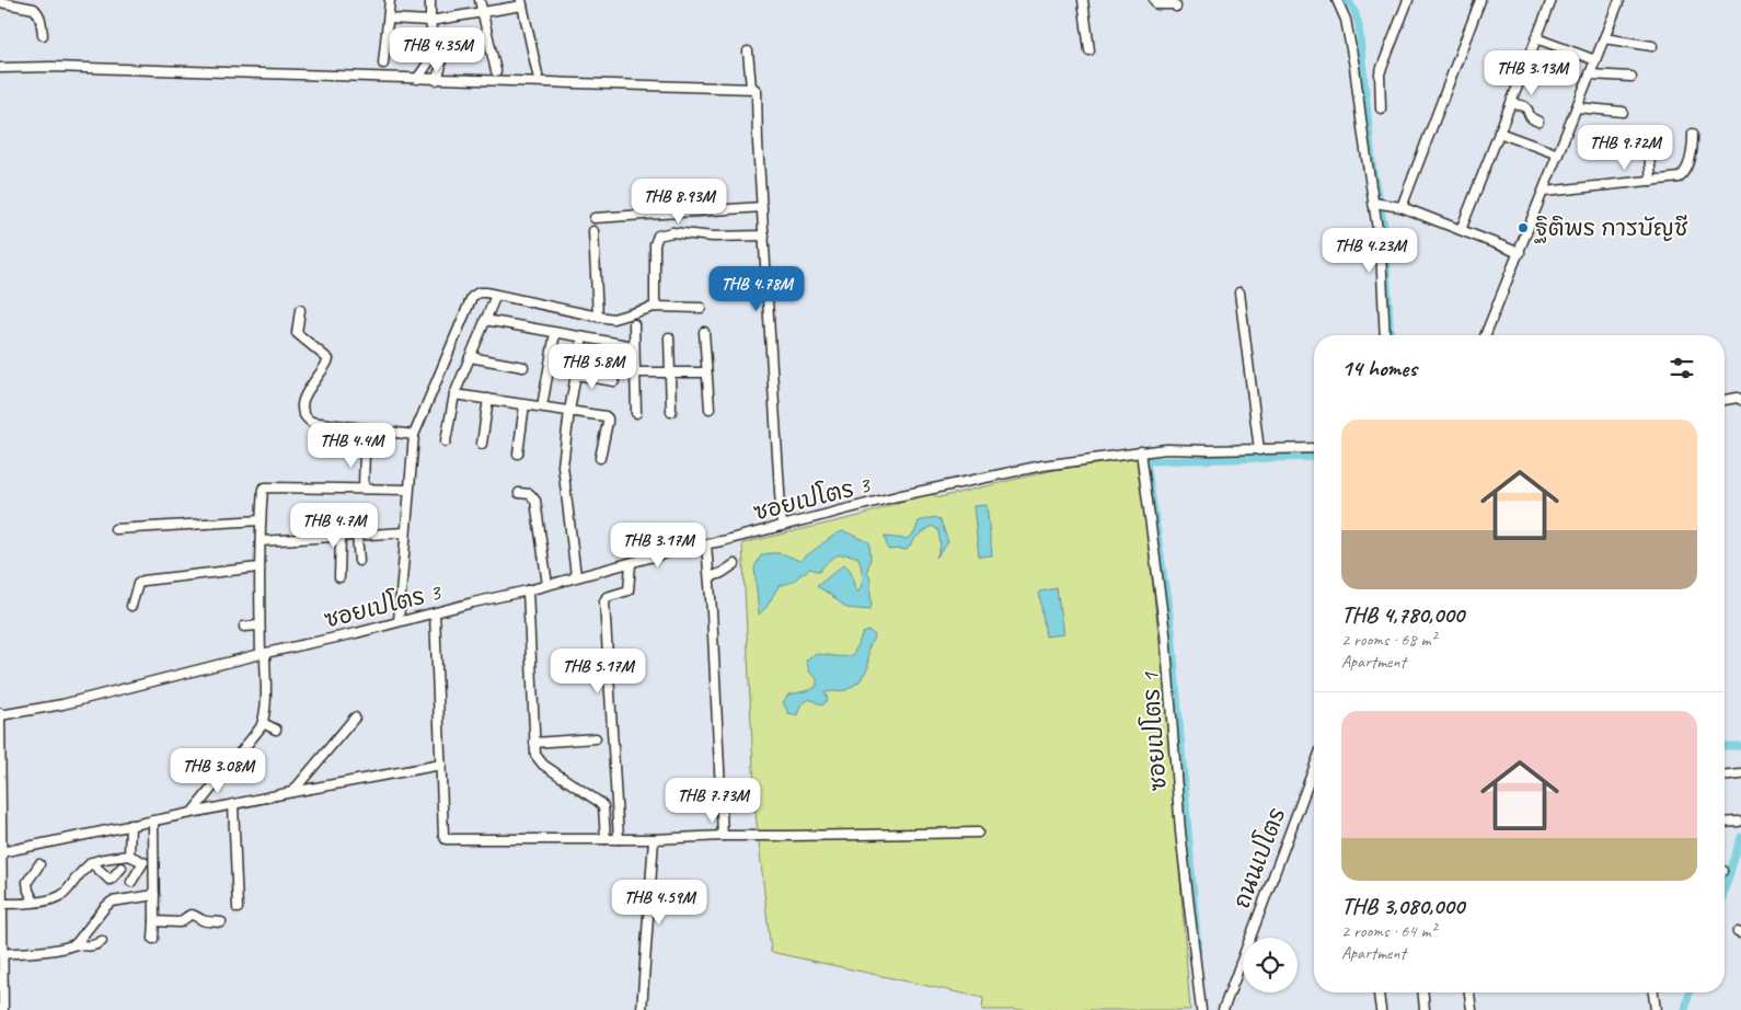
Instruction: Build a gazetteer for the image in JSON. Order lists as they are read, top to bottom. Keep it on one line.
{"streets":{"street":["ซอยเปโตร 3","ซอยเปโตร 1","ถนนเปโตร"]},"crossings":[["ซอยเปโตร 3","ซอยเปโตร 1"]],"places":["ฐิติพร การบัญชี"],"page":{"price":["THB 4.35M","THB 3.13M","THB 9.72M","THB 8.93M","THB 4.23M","THB 4.78M","THB 5.8M","THB 4.4M","THB 4.7M","THB 3.17M","THB 5.17M","THB 3.08M","THB 7.73M","THB 4.59M"],"heading":"14 homes","list":[{"name":"THB 4,780,000","note":"2 rooms · 68 m² · Apartment"},{"name":"THB 3,080,000","note":"2 rooms · 64 m² · Apartment"}]}}
